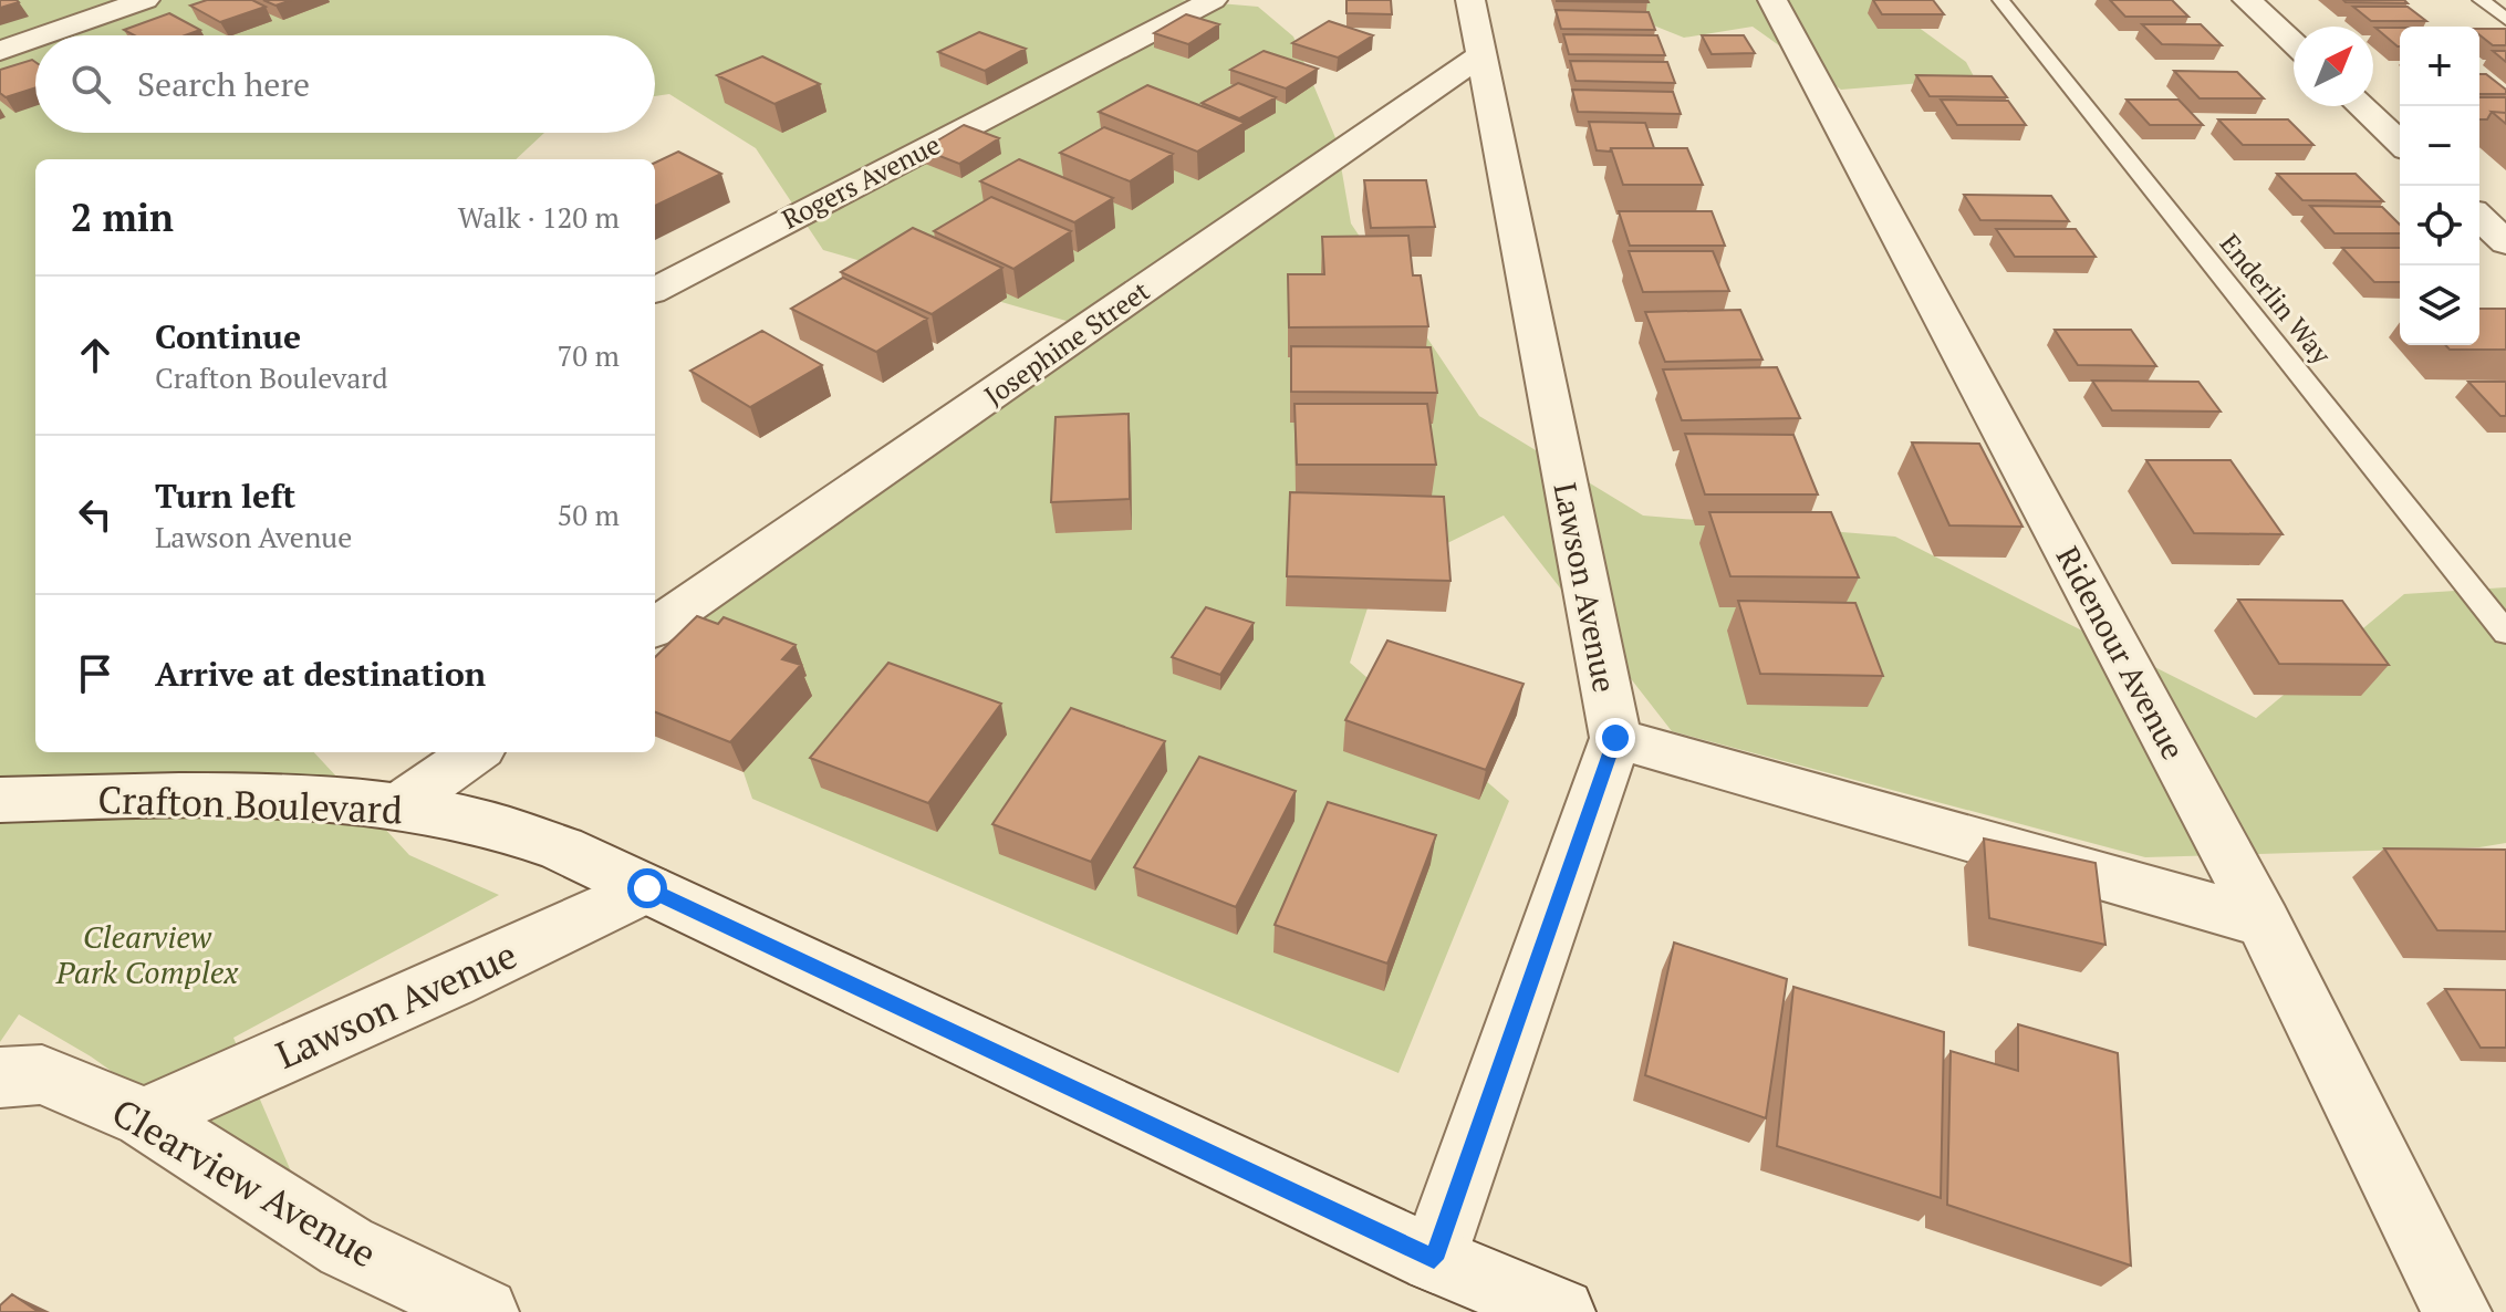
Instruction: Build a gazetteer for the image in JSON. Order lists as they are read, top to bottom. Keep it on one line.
{"streets":{"street":["Rogers Avenue","Josephine Street","Lawson Avenue","Ridenour Avenue","Crafton Boulevard","Clearview Avenue"],"lane":["Enderlin Way"]},"crossings":[["Josephine Street","Lawson Avenue"],["Lawson Avenue","Crafton Boulevard"],["Lawson Avenue","Clearview Avenue"]],"parks":["Clearview Park Complex"],"north":"top right","page":{"map_buttons":["+","−"],"search":"Search here","heading":["2 min","Walk · 120 m"],"list":[["Continue","Crafton Boulevard","70 m"],["Turn left","Lawson Avenue","50 m"],"Arrive at destination"]}}
